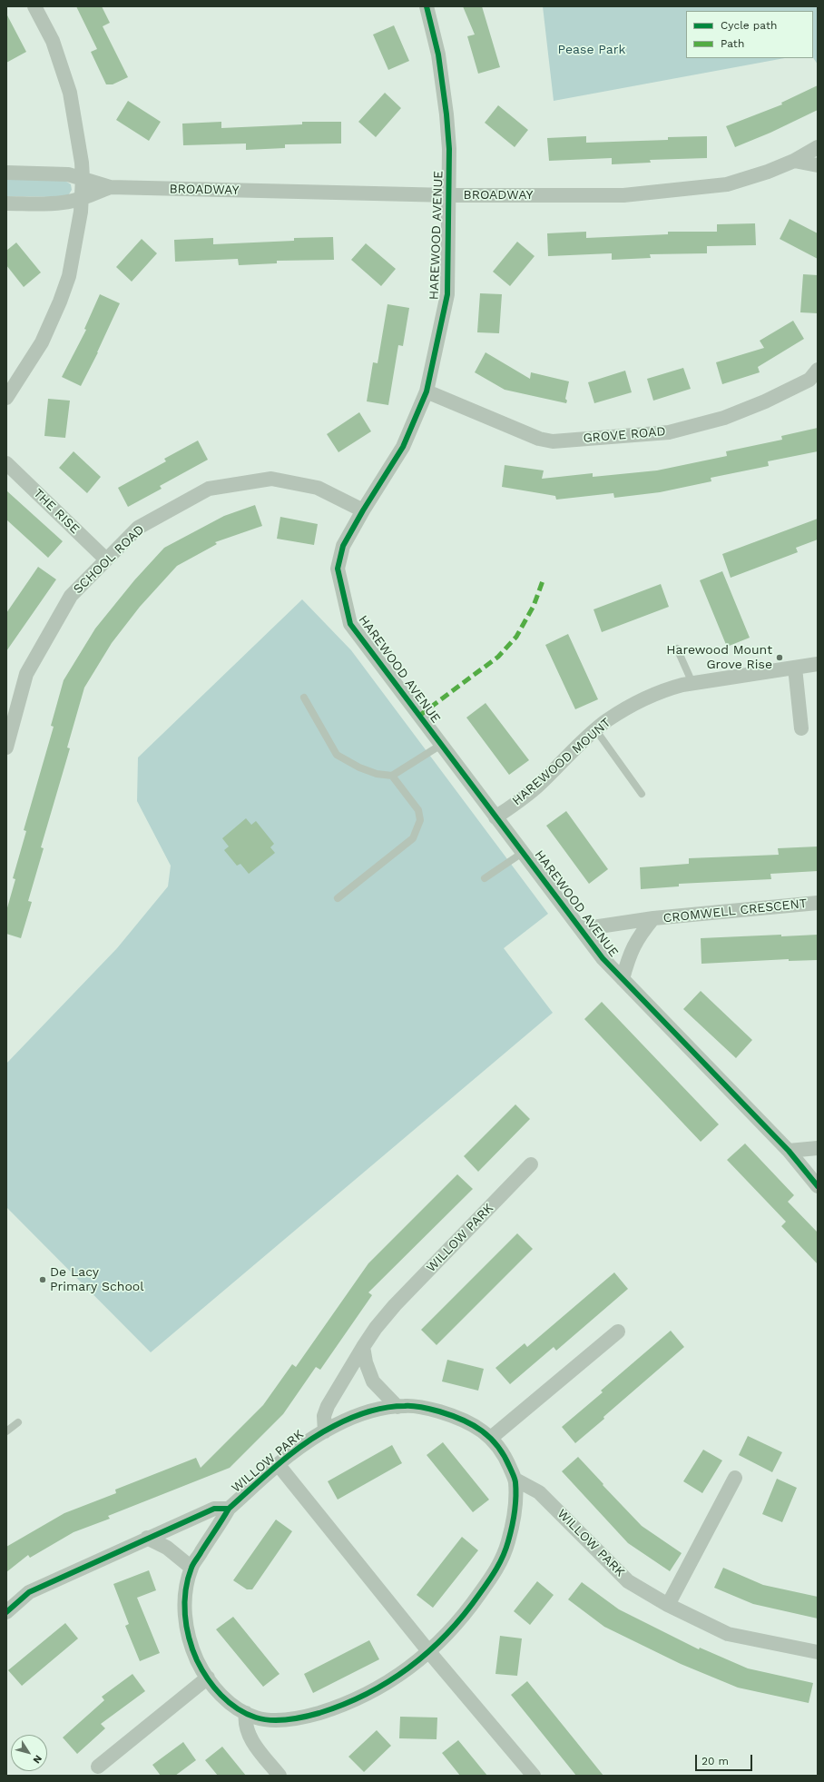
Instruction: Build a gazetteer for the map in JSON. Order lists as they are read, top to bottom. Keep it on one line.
{"streets":{"street":["BROADWAY","HAREWOOD AVENUE","GROVE ROAD","THE RISE","SCHOOL ROAD","HAREWOOD MOUNT","CROMWELL CRESCENT","WILLOW PARK"]},"crossings":[["BROADWAY","HAREWOOD AVENUE"],["HAREWOOD AVENUE","GROVE ROAD"],["HAREWOOD AVENUE","SCHOOL ROAD"],["HAREWOOD AVENUE","HAREWOOD MOUNT"],["HAREWOOD AVENUE","CROMWELL CRESCENT"],["THE RISE","SCHOOL ROAD"]],"parks":["Pease Park"],"places":["Harewood Mount Grove Rise","De Lacy Primary School"],"legend":["Cycle path","Path"],"scale_bar":"20 m","north":"bottom right"}
